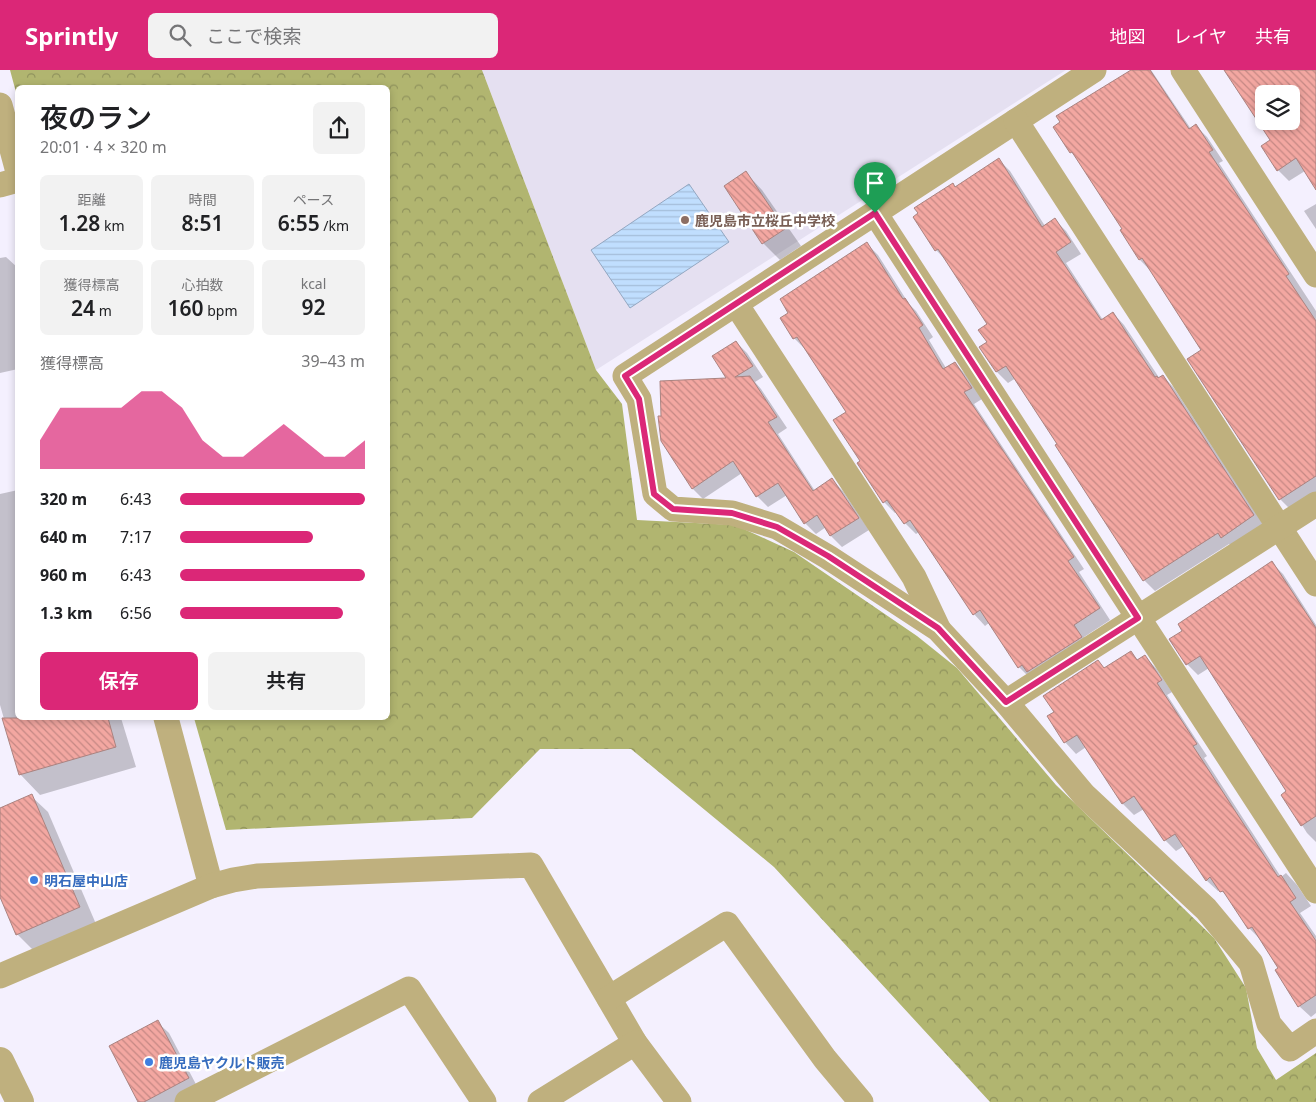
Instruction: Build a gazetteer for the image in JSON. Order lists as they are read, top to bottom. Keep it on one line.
{"places":["鹿児島市立桜丘中学校","明石屋中山店","鹿児島ヤクルト販売"],"page":{"header":"Sprintly","search":"ここで検索","nav":["地図","レイヤ","共有"],"heading":["夜のラン","20:01 · 4 × 320 m"],"stats":[["距離","1.28 km"],["時間","8:51"],["ペース","6:55 /km"],["獲得標高","24 m"],["心拍数","160 bpm"],["kcal","92"]],"chart":["獲得標高","39–43 m"],"list":[{"name":"320 m","note":"6:43"},{"name":"640 m","note":"7:17"},{"name":"960 m","note":"6:43"},{"name":"1.3 km","note":"6:56"}],"buttons":["保存","共有"]}}
